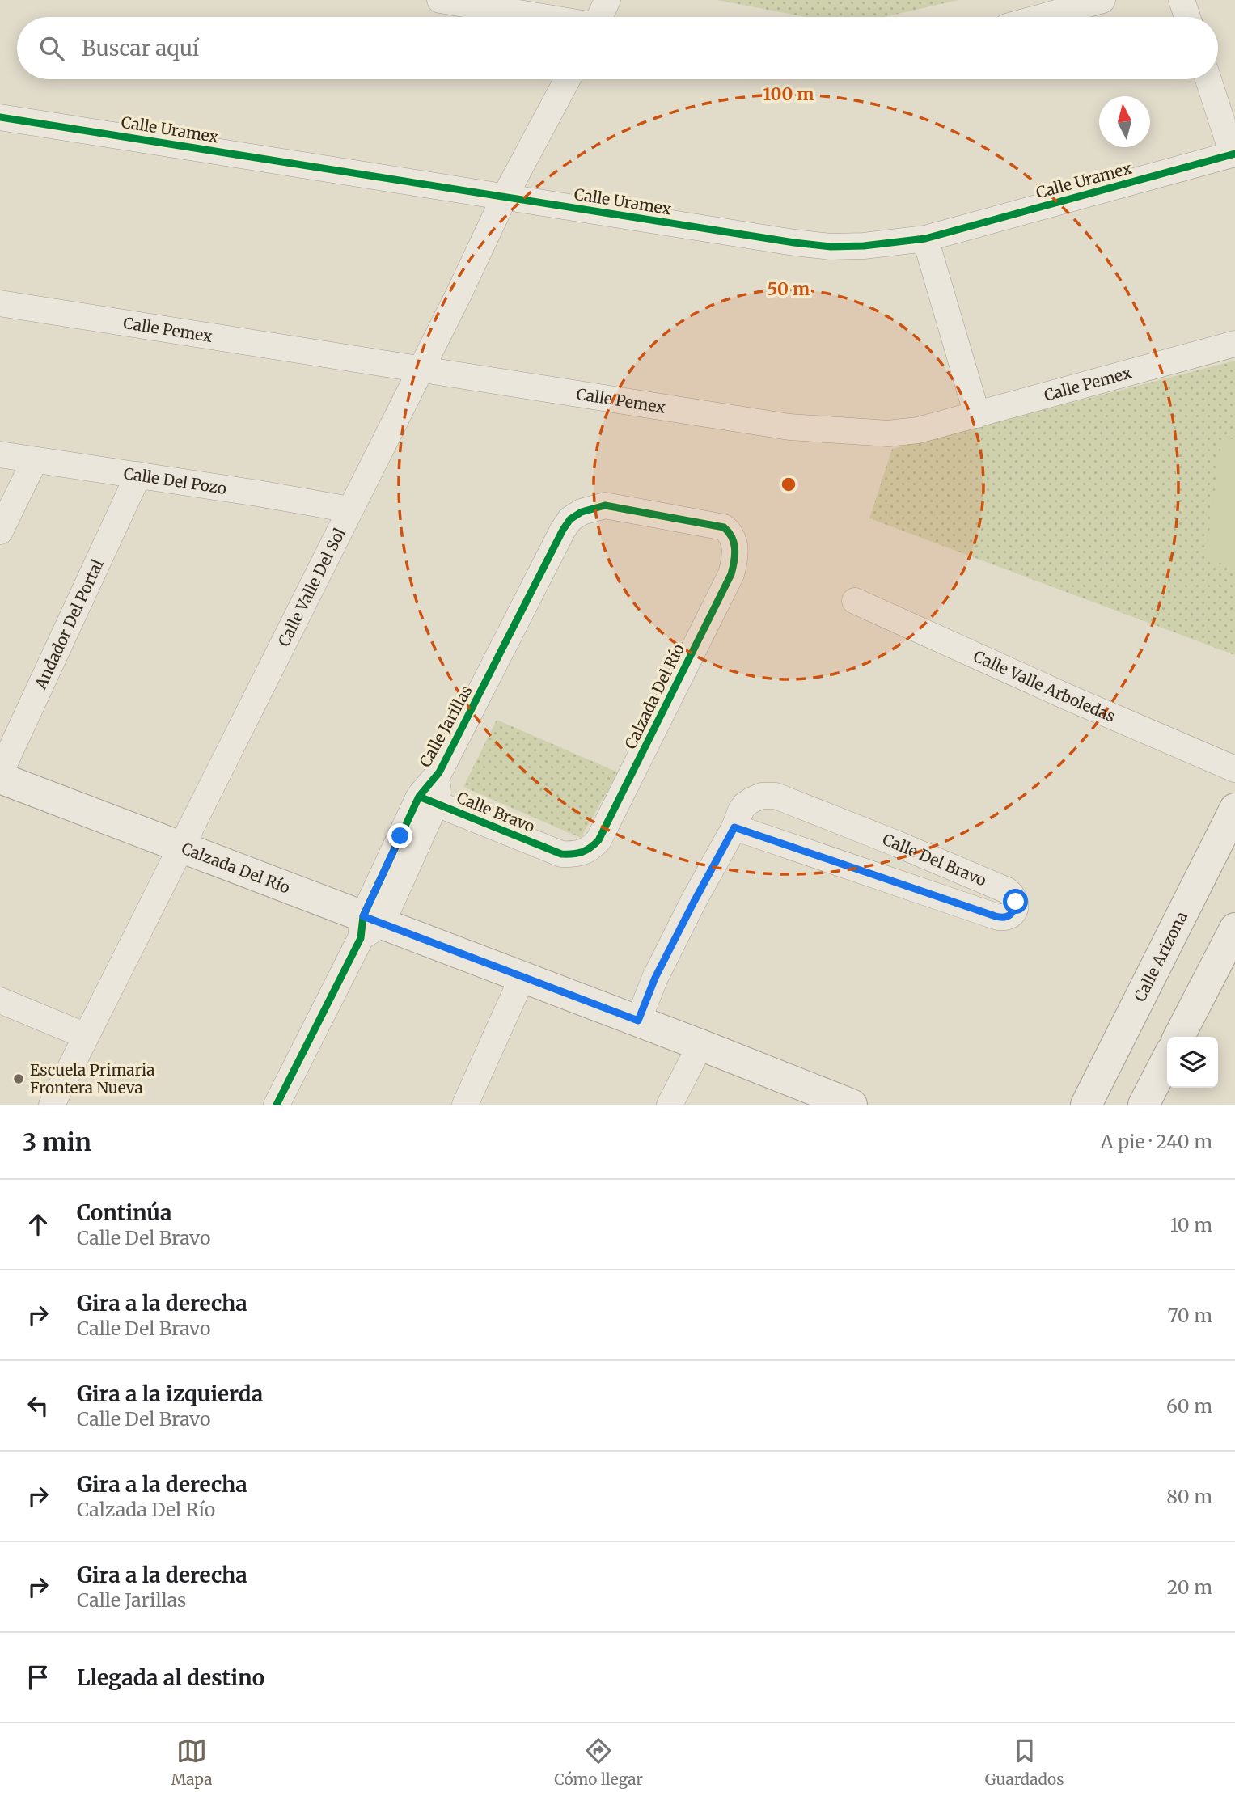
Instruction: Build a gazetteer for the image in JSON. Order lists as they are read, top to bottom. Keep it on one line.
{"streets":{"street":["Calle Uramex","Calle Pemex","Calle Del Pozo","Calle Valle Del Sol","Andador Del Portal","Calle Valle Arboledas","Calzada Del Río","Calle Jarillas","Calle Bravo","Calle Del Bravo","Calle Arizona"]},"crossings":[["Calle Uramex","Calle Valle Del Sol"],["Calle Pemex","Calle Valle Del Sol"],["Calle Del Pozo","Calle Valle Del Sol"],["Calle Del Pozo","Andador Del Portal"],["Calle Valle Del Sol","Calzada Del Río"],["Calzada Del Río","Calle Jarillas"],["Calzada Del Río","Calle Bravo"],["Calzada Del Río","Calle Del Bravo"],["Calle Jarillas","Calle Bravo"]],"places":["Escuela Primaria Frontera Nueva"],"north":"top","page":{"search":"Buscar aquí","heading":["3 min","A pie · 240 m"],"list":[["Continúa","Calle Del Bravo","10 m"],["Gira a la derecha","Calle Del Bravo","70 m"],["Gira a la izquierda","Calle Del Bravo","60 m"],["Gira a la derecha","Calzada Del Río","80 m"],["Gira a la derecha","Calle Jarillas","20 m"],"Llegada al destino"],"nav":["Mapa","Cómo llegar","Guardados"]},"rings":["100 m","50 m"]}
